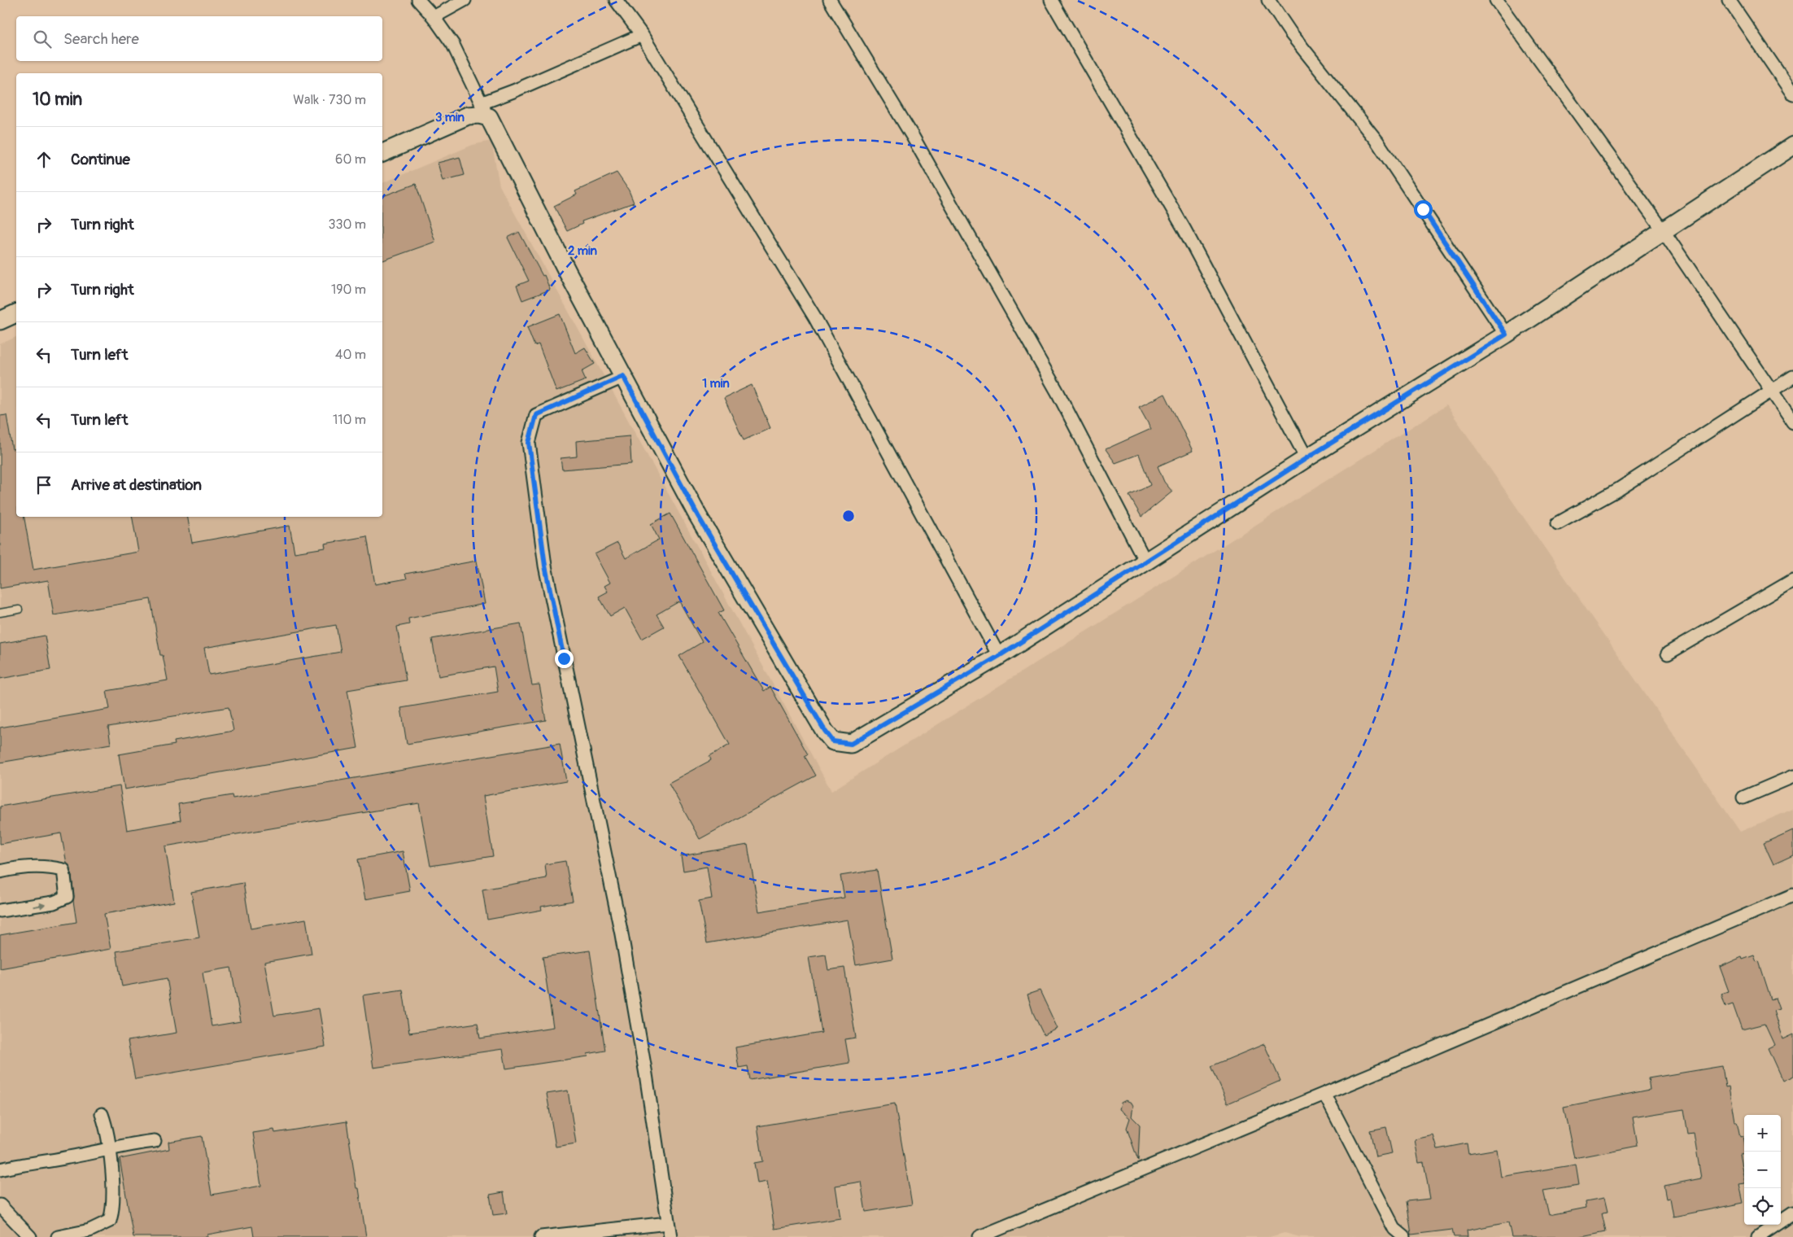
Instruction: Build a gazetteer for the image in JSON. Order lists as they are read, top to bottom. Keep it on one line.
{"page":{"search":"Search here","heading":["10 min","Walk · 730 m"],"list":[["Continue","60 m"],["Turn right","330 m"],["Turn right","190 m"],["Turn left","40 m"],["Turn left","110 m"],"Arrive at destination"],"map_buttons":["+","−"]},"rings":["3 min","2 min","1 min"]}
